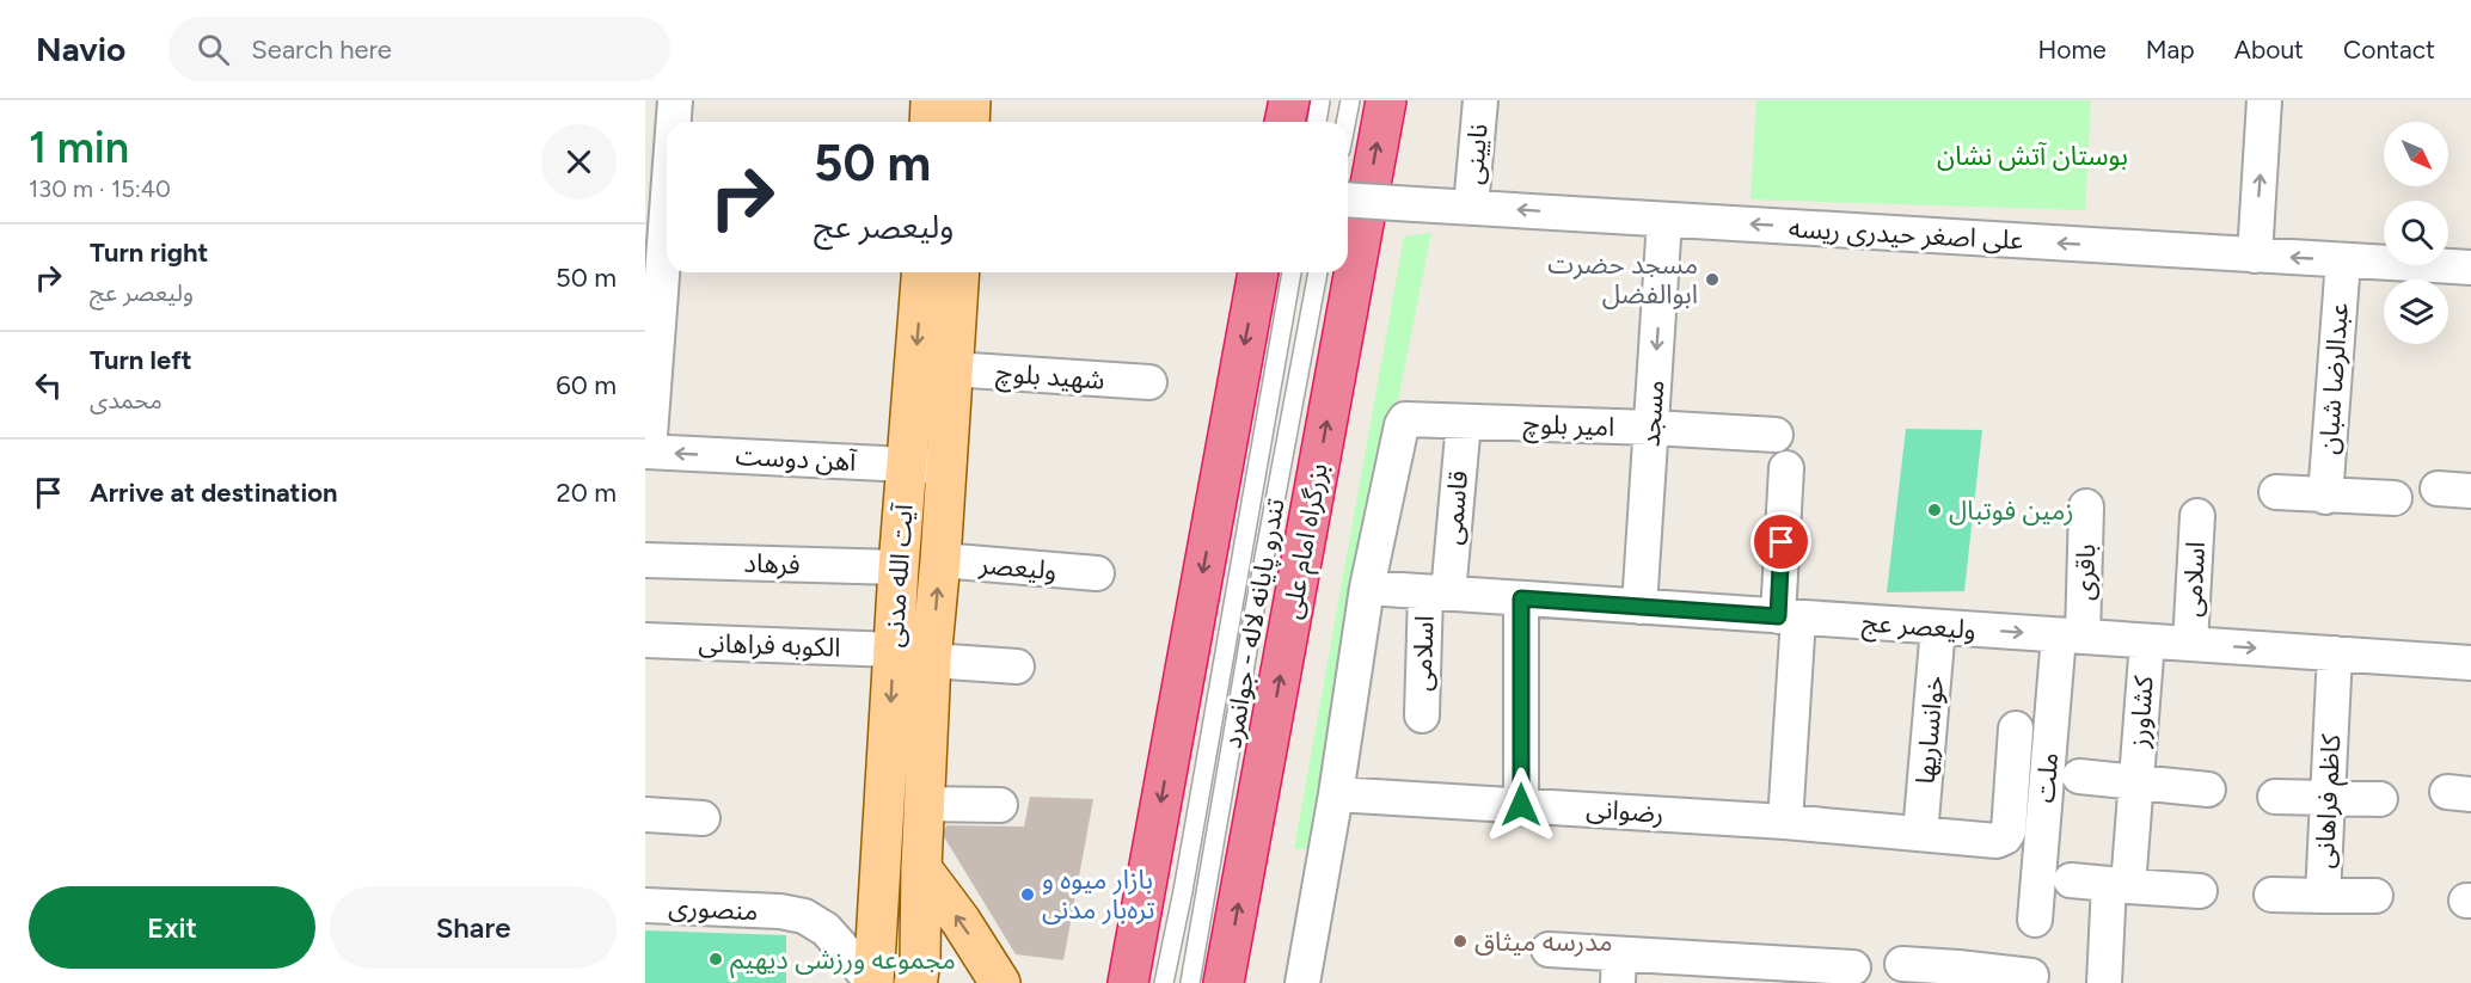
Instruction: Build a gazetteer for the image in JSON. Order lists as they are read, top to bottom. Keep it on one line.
{"streets":{"highway":["بزرگراه امام علی"],"main road":["آیت الله مدنی"],"street":["نایینی","علی اصغر حیدری ریسه","شهید بلوچ","عبدالرضا شبان","مسجد","امیر بلوچ","آهن دوست","قاسمی","فرهاد","ولیعصر","باقری","اسلامی","ولیعصر عج","الکوبه فراهانی","کشاورز","خوانساریها","ملت","کاظم فراهانی","رضوانی","منصوری"],"lane":["تندرو پایانه لاله - جوانمرد"]},"crossings":[["نایینی","علی اصغر حیدری ریسه"],["علی اصغر حیدری ریسه","عبدالرضا شبان"],["علی اصغر حیدری ریسه","مسجد"],["شهید بلوچ","آیت الله مدنی"],["مسجد","امیر بلوچ"],["مسجد","ولیعصر عج"],["امیر بلوچ","قاسمی"],["امیر بلوچ","ولیعصر عج"],["آهن دوست","آیت الله مدنی"],["قاسمی","اسلامی"],["قاسمی","ولیعصر عج"],["فرهاد","آیت الله مدنی"],["ولیعصر","آیت الله مدنی"],["باقری","ولیعصر عج"],["باقری","ملت"],["آیت الله مدنی","الکوبه فراهانی"],["آیت الله مدنی","منصوری"],["اسلامی","ولیعصر عج"],["ولیعصر عج","کشاورز"],["ولیعصر عج","خوانساریها"],["ولیعصر عج","ملت"],["ولیعصر عج","کاظم فراهانی"],["خوانساریها","رضوانی"]],"one_way":["علی اصغر حیدری ریسه","مسجد","آهن دوست"],"parks":["بوستان آتش نشان"],"places":["مسجد حضرت ابوالفضل","زمین فوتبال","بازار میوه و تره‌بار مدنی","مدرسه میثاق","مجموعه ورزشی دیهیم"],"north":"bottom right","page":{"header":"Navio","search":"Search here","nav":["Home","Map","About","Contact"],"heading":["1 min","130 m · 15:40"],"turn":["50 m","ولیعصر عج"],"list":[{"name":"Turn right","note":"ولیعصر عج","value":"50 m"},{"name":"Turn left","note":"محمدی","value":"60 m"},{"name":"Arrive at destination","value":"20 m"}],"buttons":["Exit","Share"]}}
